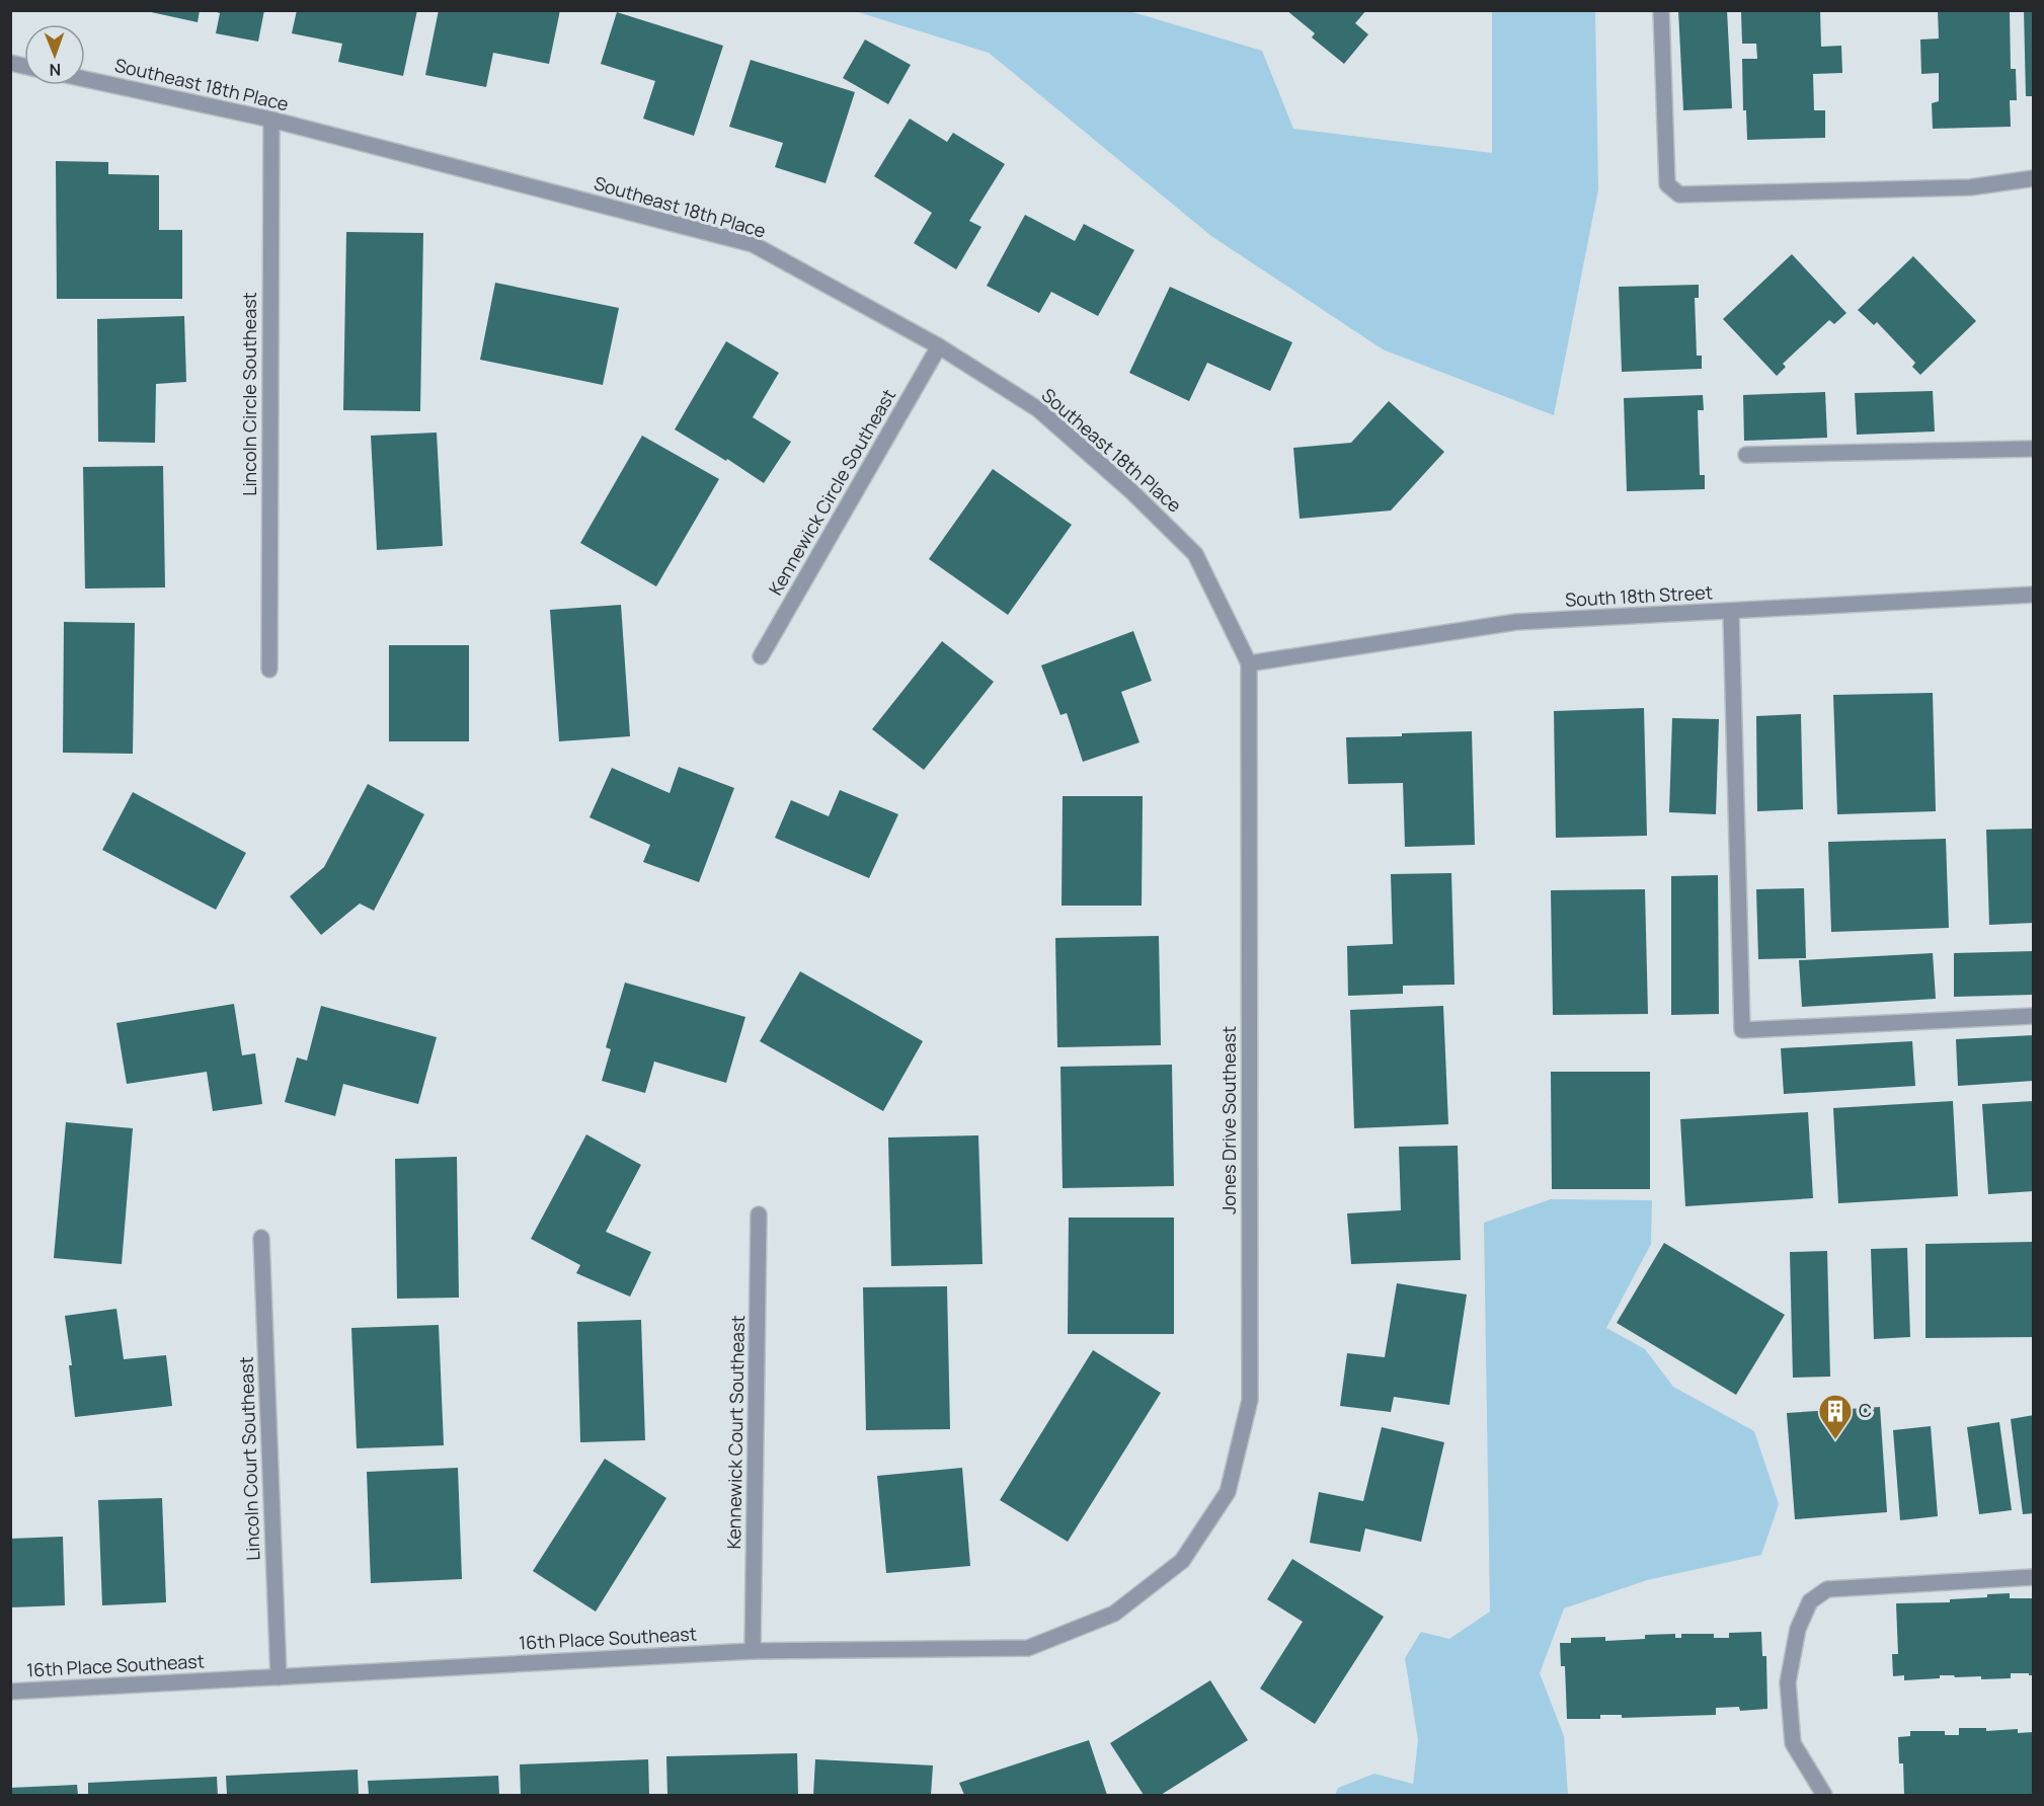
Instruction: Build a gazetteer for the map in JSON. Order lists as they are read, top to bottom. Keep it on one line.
{"streets":{"street":["Southeast 18th Place","Lincoln Circle Southeast","Kennewick Circle Southeast","South 18th Street","Jones Drive Southeast","Kennewick Court Southeast","Lincoln Court Southeast","16th Place Southeast"]},"crossings":[["Southeast 18th Place","Lincoln Circle Southeast"],["Southeast 18th Place","Kennewick Circle Southeast"],["Southeast 18th Place","South 18th Street"],["Southeast 18th Place","Jones Drive Southeast"],["South 18th Street","Jones Drive Southeast"],["Jones Drive Southeast","16th Place Southeast"],["Kennewick Court Southeast","16th Place Southeast"],["Lincoln Court Southeast","16th Place Southeast"]],"places":{"building":["C"]},"north":"bottom"}
